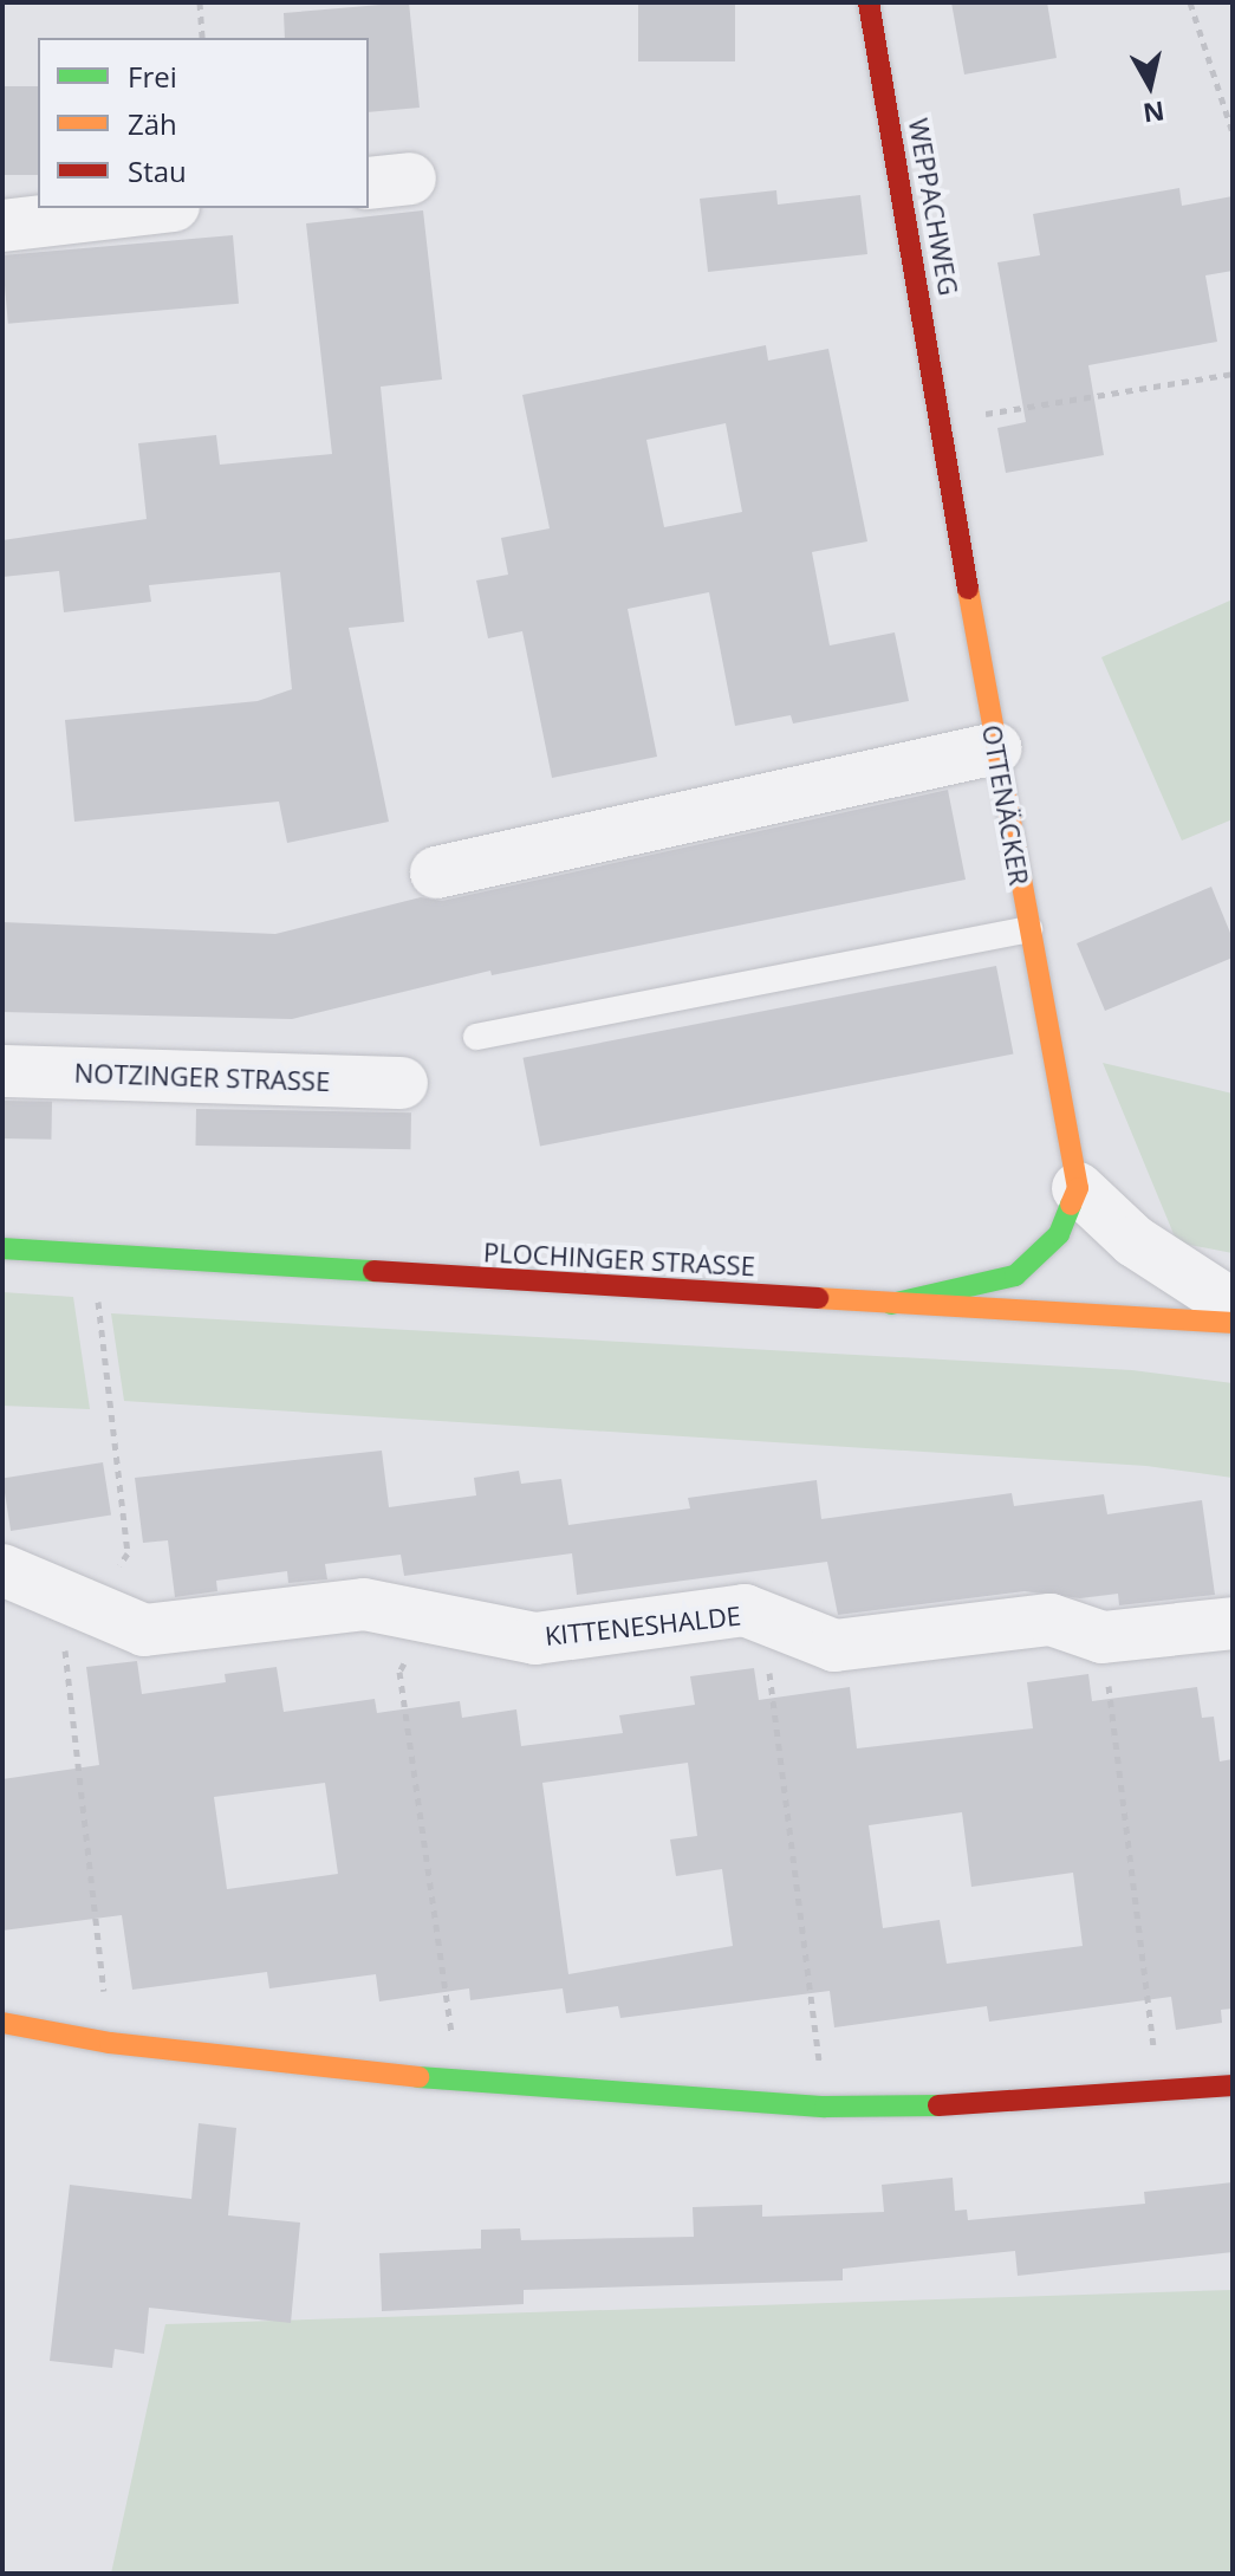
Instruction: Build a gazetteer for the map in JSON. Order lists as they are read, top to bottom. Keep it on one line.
{"streets":{"street":["WEPPACHWEG","OTTENÄCKER","NOTZINGER STRASSE","PLOCHINGER STRASSE","KITTENESHALDE"]},"crossings":[["WEPPACHWEG","OTTENÄCKER"]],"legend":["Frei","Zäh","Stau"],"north":"bottom"}
